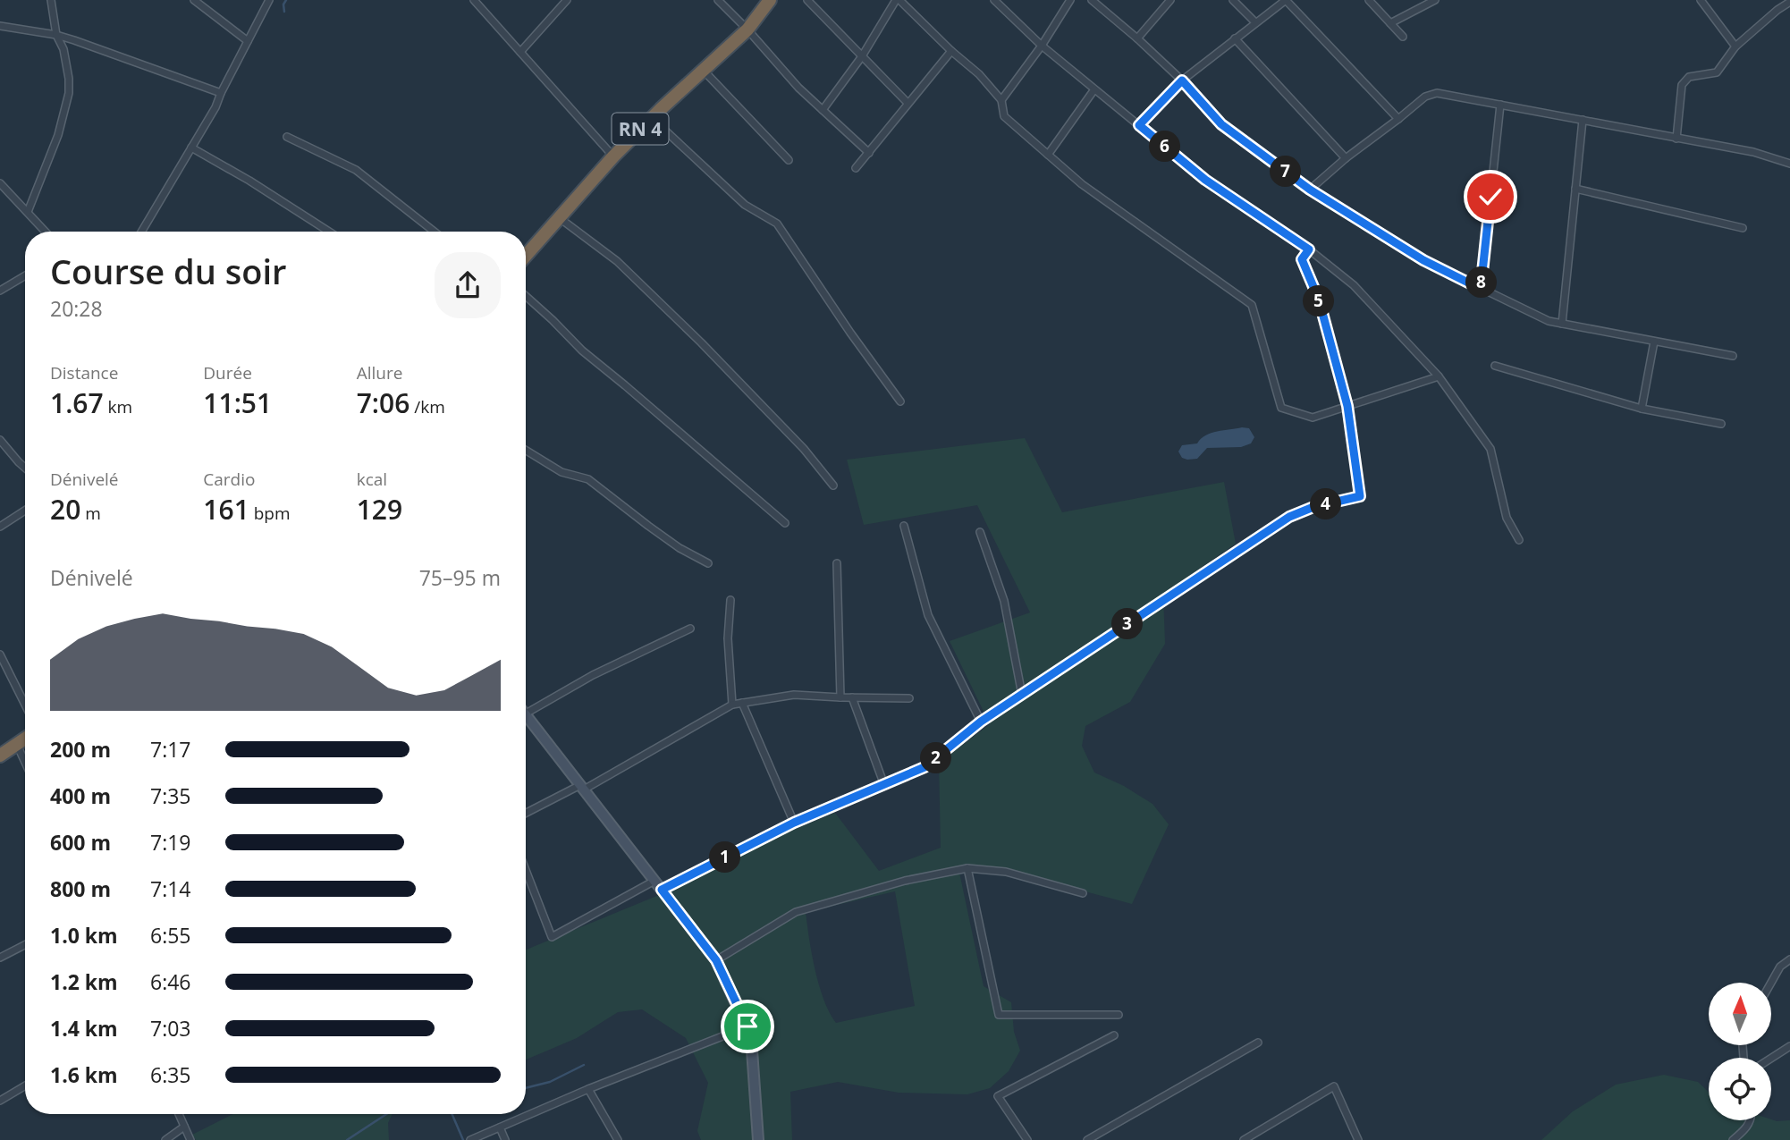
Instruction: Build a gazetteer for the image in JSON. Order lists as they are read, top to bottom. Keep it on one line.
{"streets":{"highway":["RN 4"]},"north":"top","page":{"pins":["6","7","8","5","4","3","2","1"],"heading":["Course du soir","20:28"],"stats":[["Distance","1.67 km"],["Durée","11:51"],["Allure","7:06 /km"],["Dénivelé","20 m"],["Cardio","161 bpm"],["kcal","129"]],"chart":["Dénivelé","75–95 m"],"list":[{"name":"200 m","note":"7:17"},{"name":"400 m","note":"7:35"},{"name":"600 m","note":"7:19"},{"name":"800 m","note":"7:14"},{"name":"1.0 km","note":"6:55"},{"name":"1.2 km","note":"6:46"},{"name":"1.4 km","note":"7:03"},{"name":"1.6 km","note":"6:35"}]}}
